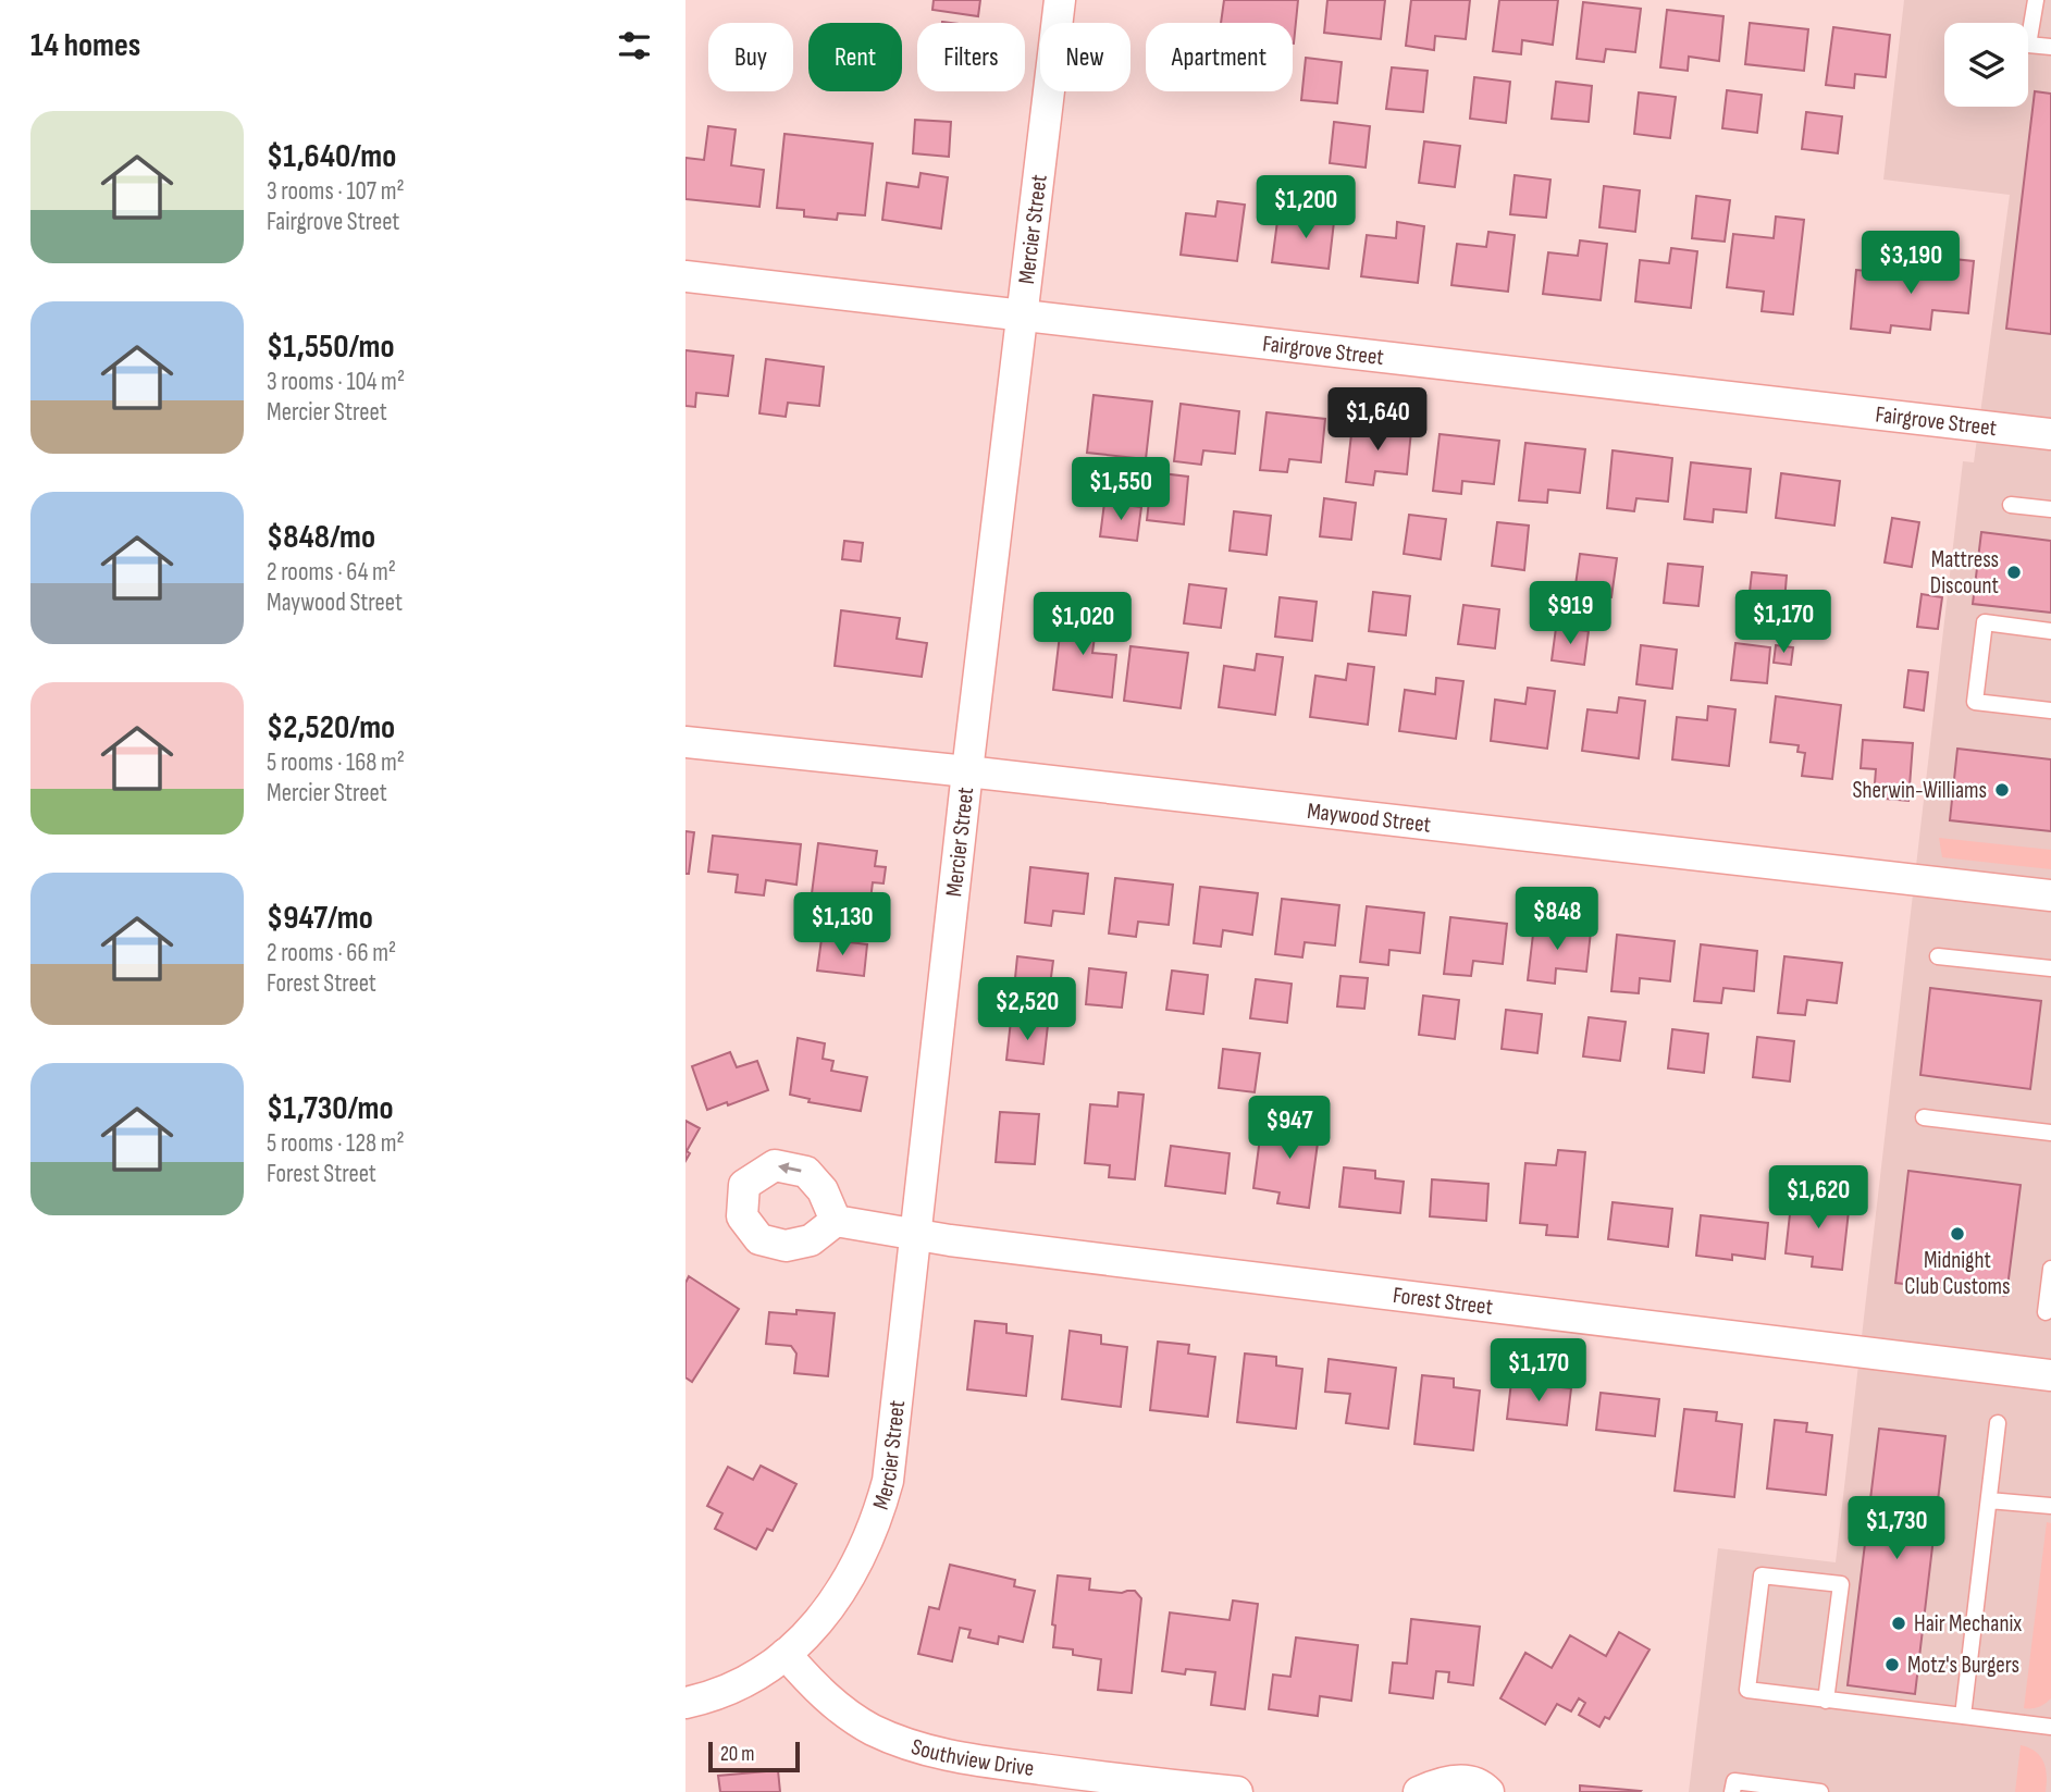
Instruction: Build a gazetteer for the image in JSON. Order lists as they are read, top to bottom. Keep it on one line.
{"streets":{"street":["Mercier Street","Fairgrove Street","Maywood Street","Forest Street","Southview Drive"]},"crossings":[["Mercier Street","Fairgrove Street"],["Mercier Street","Maywood Street"],["Mercier Street","Forest Street"],["Mercier Street","Southview Drive"]],"places":["Mattress Discount","Sherwin-Williams","Midnight Club Customs","Hair Mechanix","Motz's Burgers"],"scale_bar":"20 m","page":{"heading":"14 homes","chip":["Buy","Rent","Filters","New","Apartment"],"list":[{"name":"$1,640/mo","note":"3 rooms · 107 m² · Fairgrove Street"},{"name":"$1,550/mo","note":"3 rooms · 104 m² · Mercier Street"},{"name":"$848/mo","note":"2 rooms · 64 m² · Maywood Street"},{"name":"$2,520/mo","note":"5 rooms · 168 m² · Mercier Street"},{"name":"$947/mo","note":"2 rooms · 66 m² · Forest Street"},{"name":"$1,730/mo","note":"5 rooms · 128 m² · Forest Street"}],"price":["$1,200","$3,190","$1,640","$1,550","$919","$1,170","$1,020","$848","$1,130","$2,520","$947","$1,620","$1,170","$1,730"],"scale":"20 m"}}
